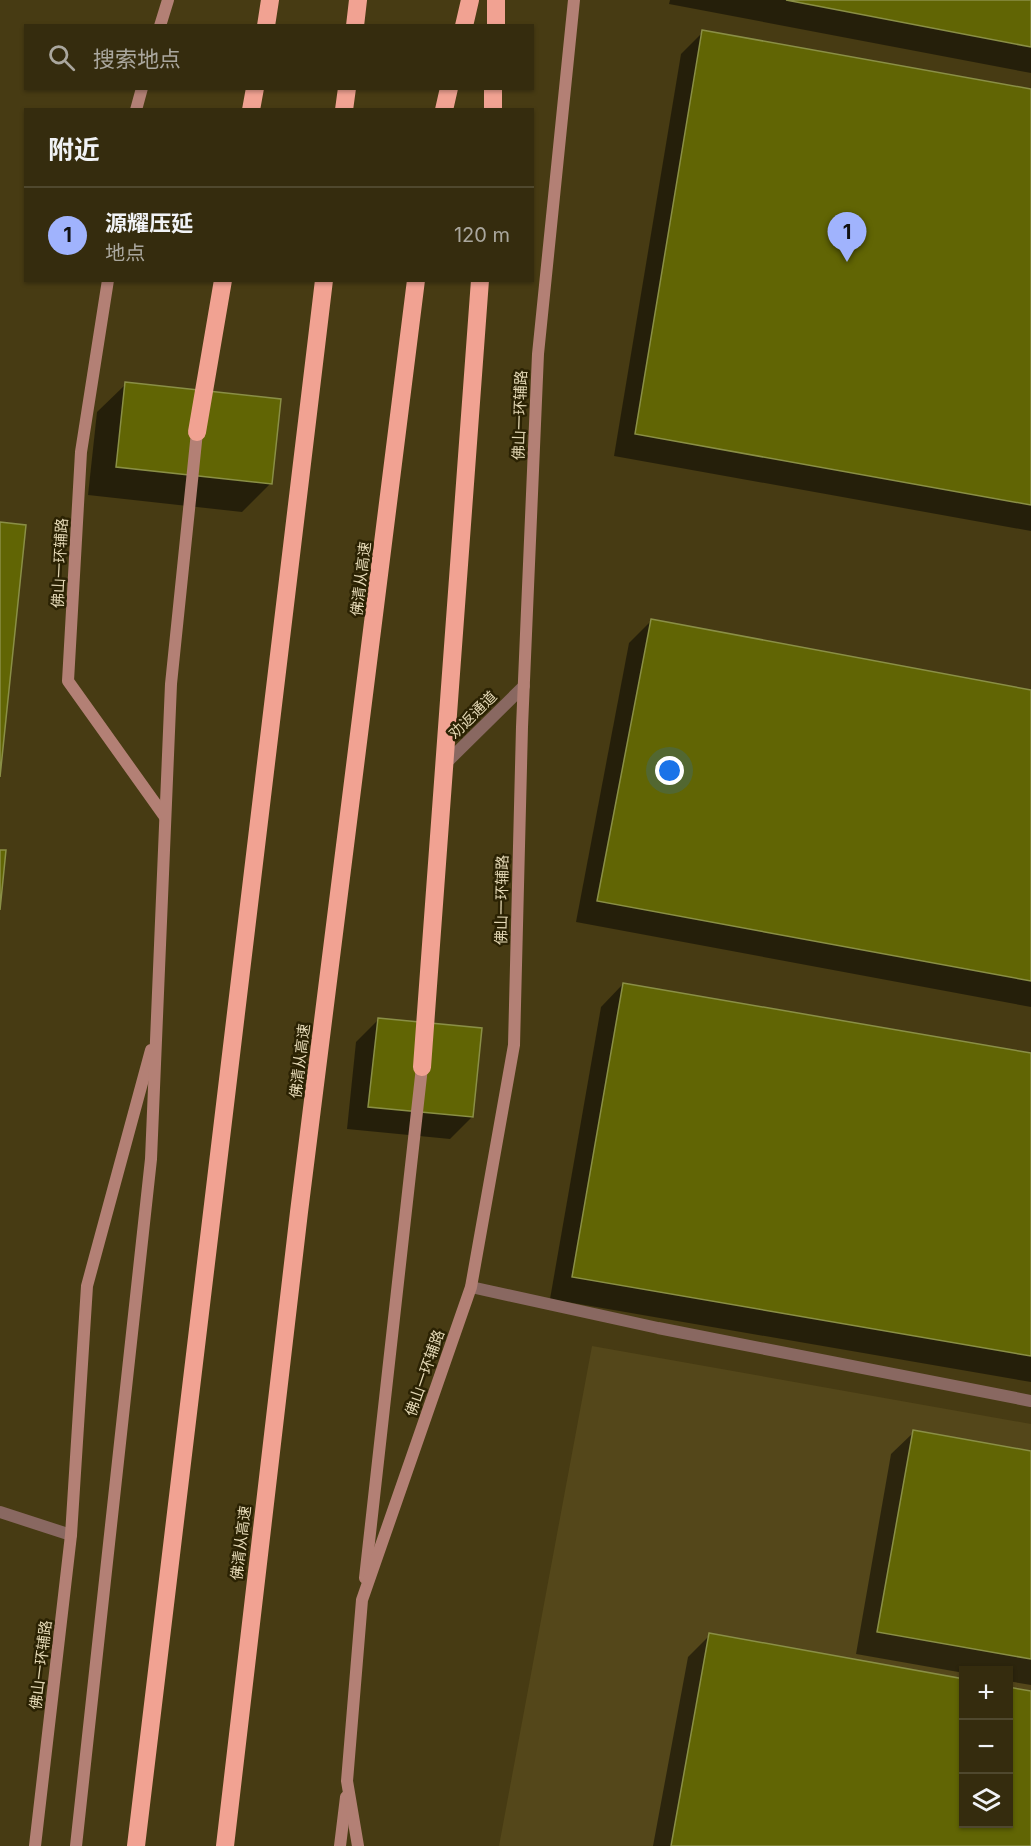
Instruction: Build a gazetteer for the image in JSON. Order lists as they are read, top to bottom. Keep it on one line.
{"streets":{"highway":["佛清从高速"],"main road":["佛山一环辅路"],"street":["劝返通道"]},"crossings":[["佛山一环辅路","劝返通道"]],"page":{"search":"搜索地点","heading":"附近","list":[{"mark":"1","name":"源耀压延","note":"地点","value":"120 m"}],"pins":"1","map_buttons":["+","−"]}}
